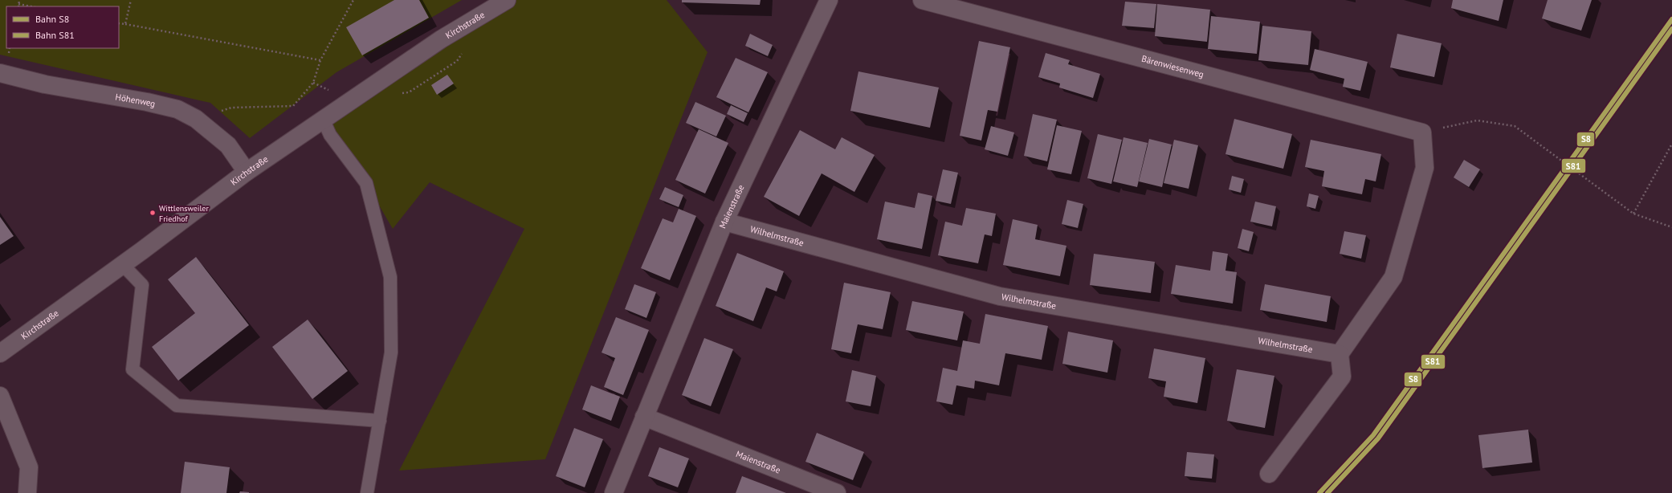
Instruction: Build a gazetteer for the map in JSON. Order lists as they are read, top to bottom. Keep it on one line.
{"streets":{"street":["Kirchstraße","Bärenwiesenweg","Höhenweg","Maienstraße","Wilhelmstraße"]},"crossings":[["Kirchstraße","Höhenweg"],["Maienstraße","Wilhelmstraße"]],"places":["Wittlensweiler Friedhof"],"lines":["rail line S8","rail line S81"],"legend":["Bahn S8","Bahn S81"]}
